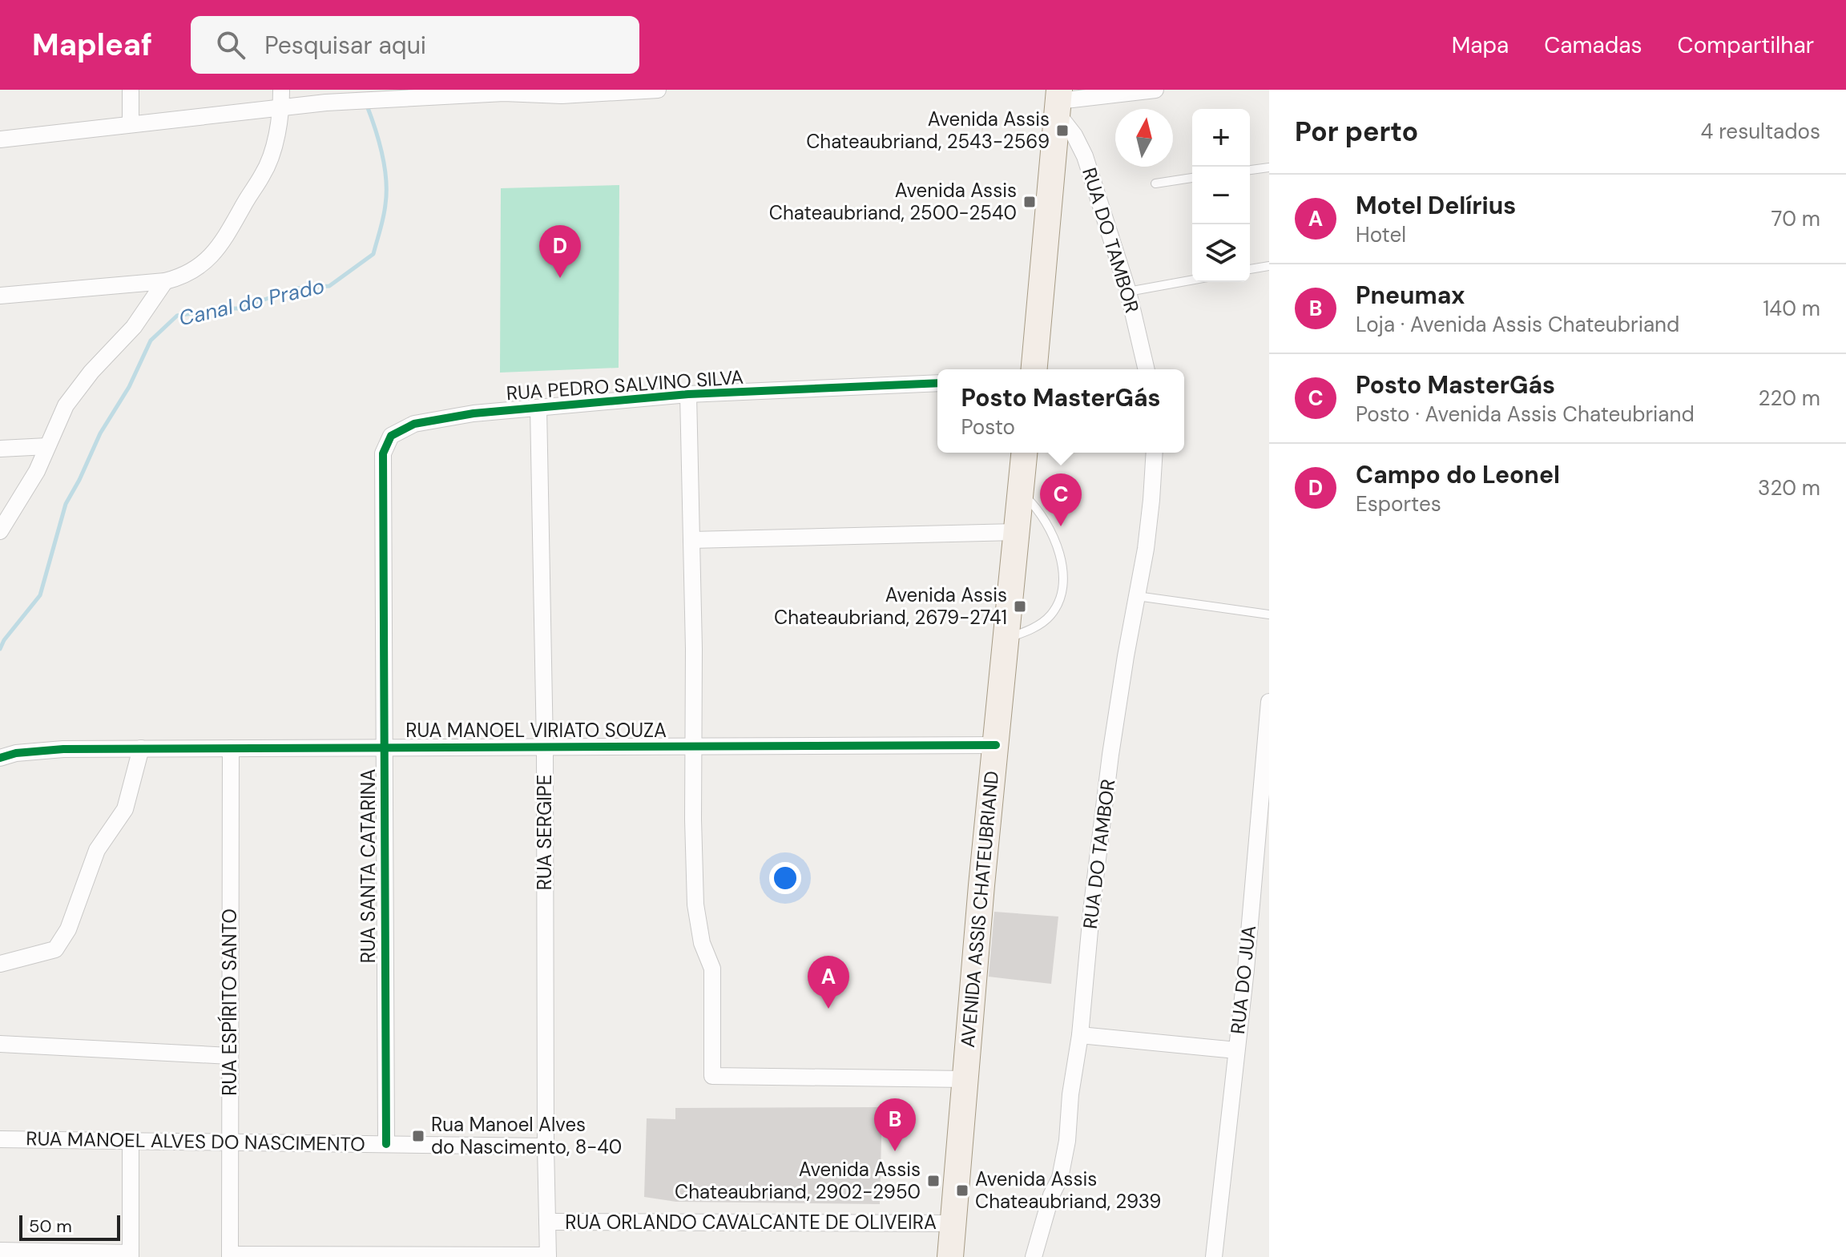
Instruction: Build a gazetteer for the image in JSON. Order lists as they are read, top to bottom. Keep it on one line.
{"streets":{"main road":["AVENIDA ASSIS CHATEUBRIAND"],"street":["RUA DO TAMBOR","RUA PEDRO SALVINO SILVA","RUA MANOEL VIRIATO SOUZA","RUA SERGIPE","RUA SANTA CATARINA","RUA DO JUA","RUA ESPÍRITO SANTO","RUA MANOEL ALVES DO NASCIMENTO","RUA ORLANDO CAVALCANTE DE OLIVEIRA"]},"crossings":[["RUA PEDRO SALVINO SILVA","RUA SERGIPE"],["RUA PEDRO SALVINO SILVA","RUA SANTA CATARINA"],["RUA MANOEL VIRIATO SOUZA","RUA SERGIPE"],["RUA MANOEL VIRIATO SOUZA","RUA SANTA CATARINA"],["RUA MANOEL VIRIATO SOUZA","AVENIDA ASSIS CHATEUBRIAND"],["RUA MANOEL VIRIATO SOUZA","RUA ESPÍRITO SANTO"],["RUA SERGIPE","RUA MANOEL ALVES DO NASCIMENTO"],["RUA SERGIPE","RUA ORLANDO CAVALCANTE DE OLIVEIRA"],["RUA SANTA CATARINA","RUA MANOEL ALVES DO NASCIMENTO"],["AVENIDA ASSIS CHATEUBRIAND","RUA ORLANDO CAVALCANTE DE OLIVEIRA"],["RUA ESPÍRITO SANTO","RUA MANOEL ALVES DO NASCIMENTO"]],"water":["Canal do Prado"],"places":{"transit":["Avenida Assis Chateaubriand, 2543-2569","Avenida Assis Chateaubriand, 2500-2540","Avenida Assis Chateaubriand, 2679-2741","Rua Manoel Alves do Nascimento, 8-40","Avenida Assis Chateaubriand, 2902-2950","Avenida Assis Chateaubriand, 2939"]},"scale_bar":"50 m","north":"top","page":{"header":"Mapleaf","search":"Pesquisar aqui","nav":["Mapa","Camadas","Compartilhar"],"heading":["Por perto","4 resultados"],"map_buttons":["+","−"],"list":[{"mark":"A","name":"Motel Delírius","note":"Hotel","value":"70 m"},{"mark":"B","name":"Pneumax","note":"Loja · Avenida Assis Chateubriand","value":"140 m"},{"mark":"C","name":"Posto MasterGás","note":"Posto · Avenida Assis Chateubriand","value":"220 m"},{"mark":"D","name":"Campo do Leonel","note":"Esportes","value":"320 m"}],"pins":["D","C","A","B"],"popup":["Posto MasterGás","Posto"],"scale":"50 m"}}
